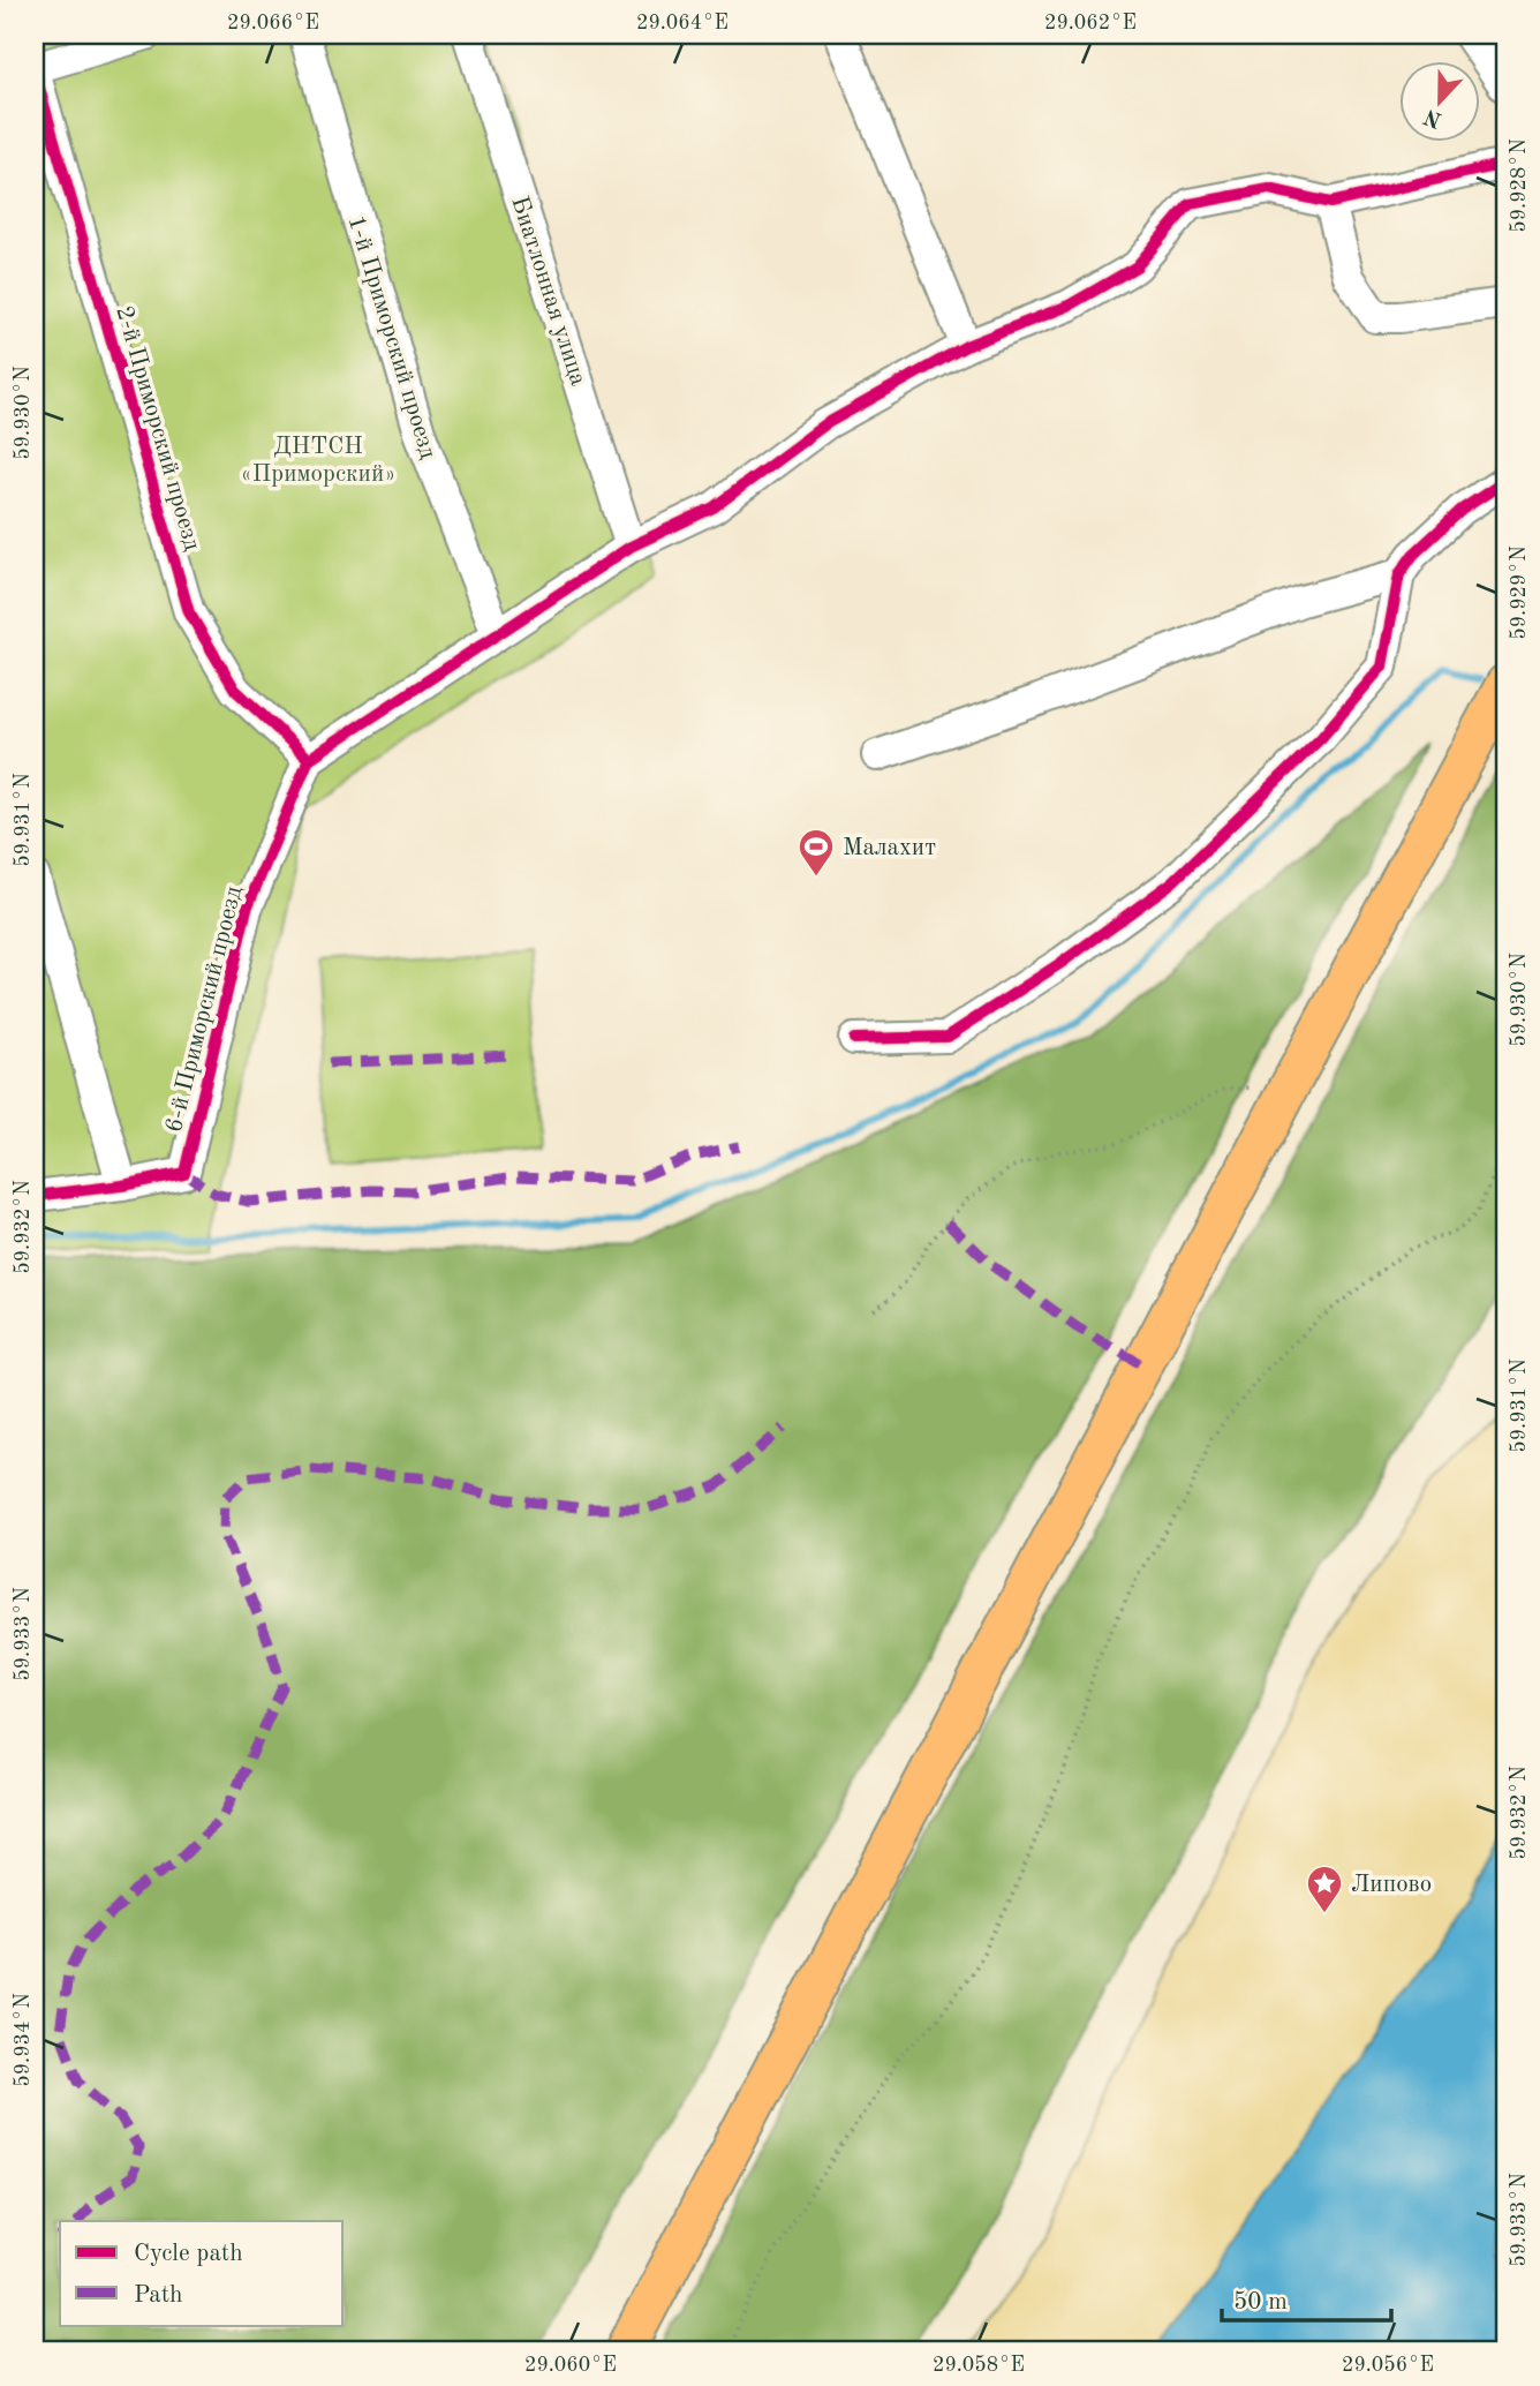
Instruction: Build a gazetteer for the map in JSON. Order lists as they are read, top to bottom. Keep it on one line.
{"streets":{"street":["Биатлонная улица","1-й Приморский проезд","2-й Приморский проезд","6-й Приморский проезд"]},"crossings":[["2-й Приморский проезд","6-й Приморский проезд"]],"parks":["ДНТСН «Приморский»"],"places":{"sports":["Малахит"],"place":["Липово"]},"legend":["Cycle path","Path"],"scale_bar":"50 m","north":"bottom","coordinates":["29.066°E","29.064°E","29.062°E","59.928°N","59.930°N","59.929°N","59.931°N","59.932°N","59.933°N","59.934°N","29.060°E","29.058°E","29.056°E"]}
